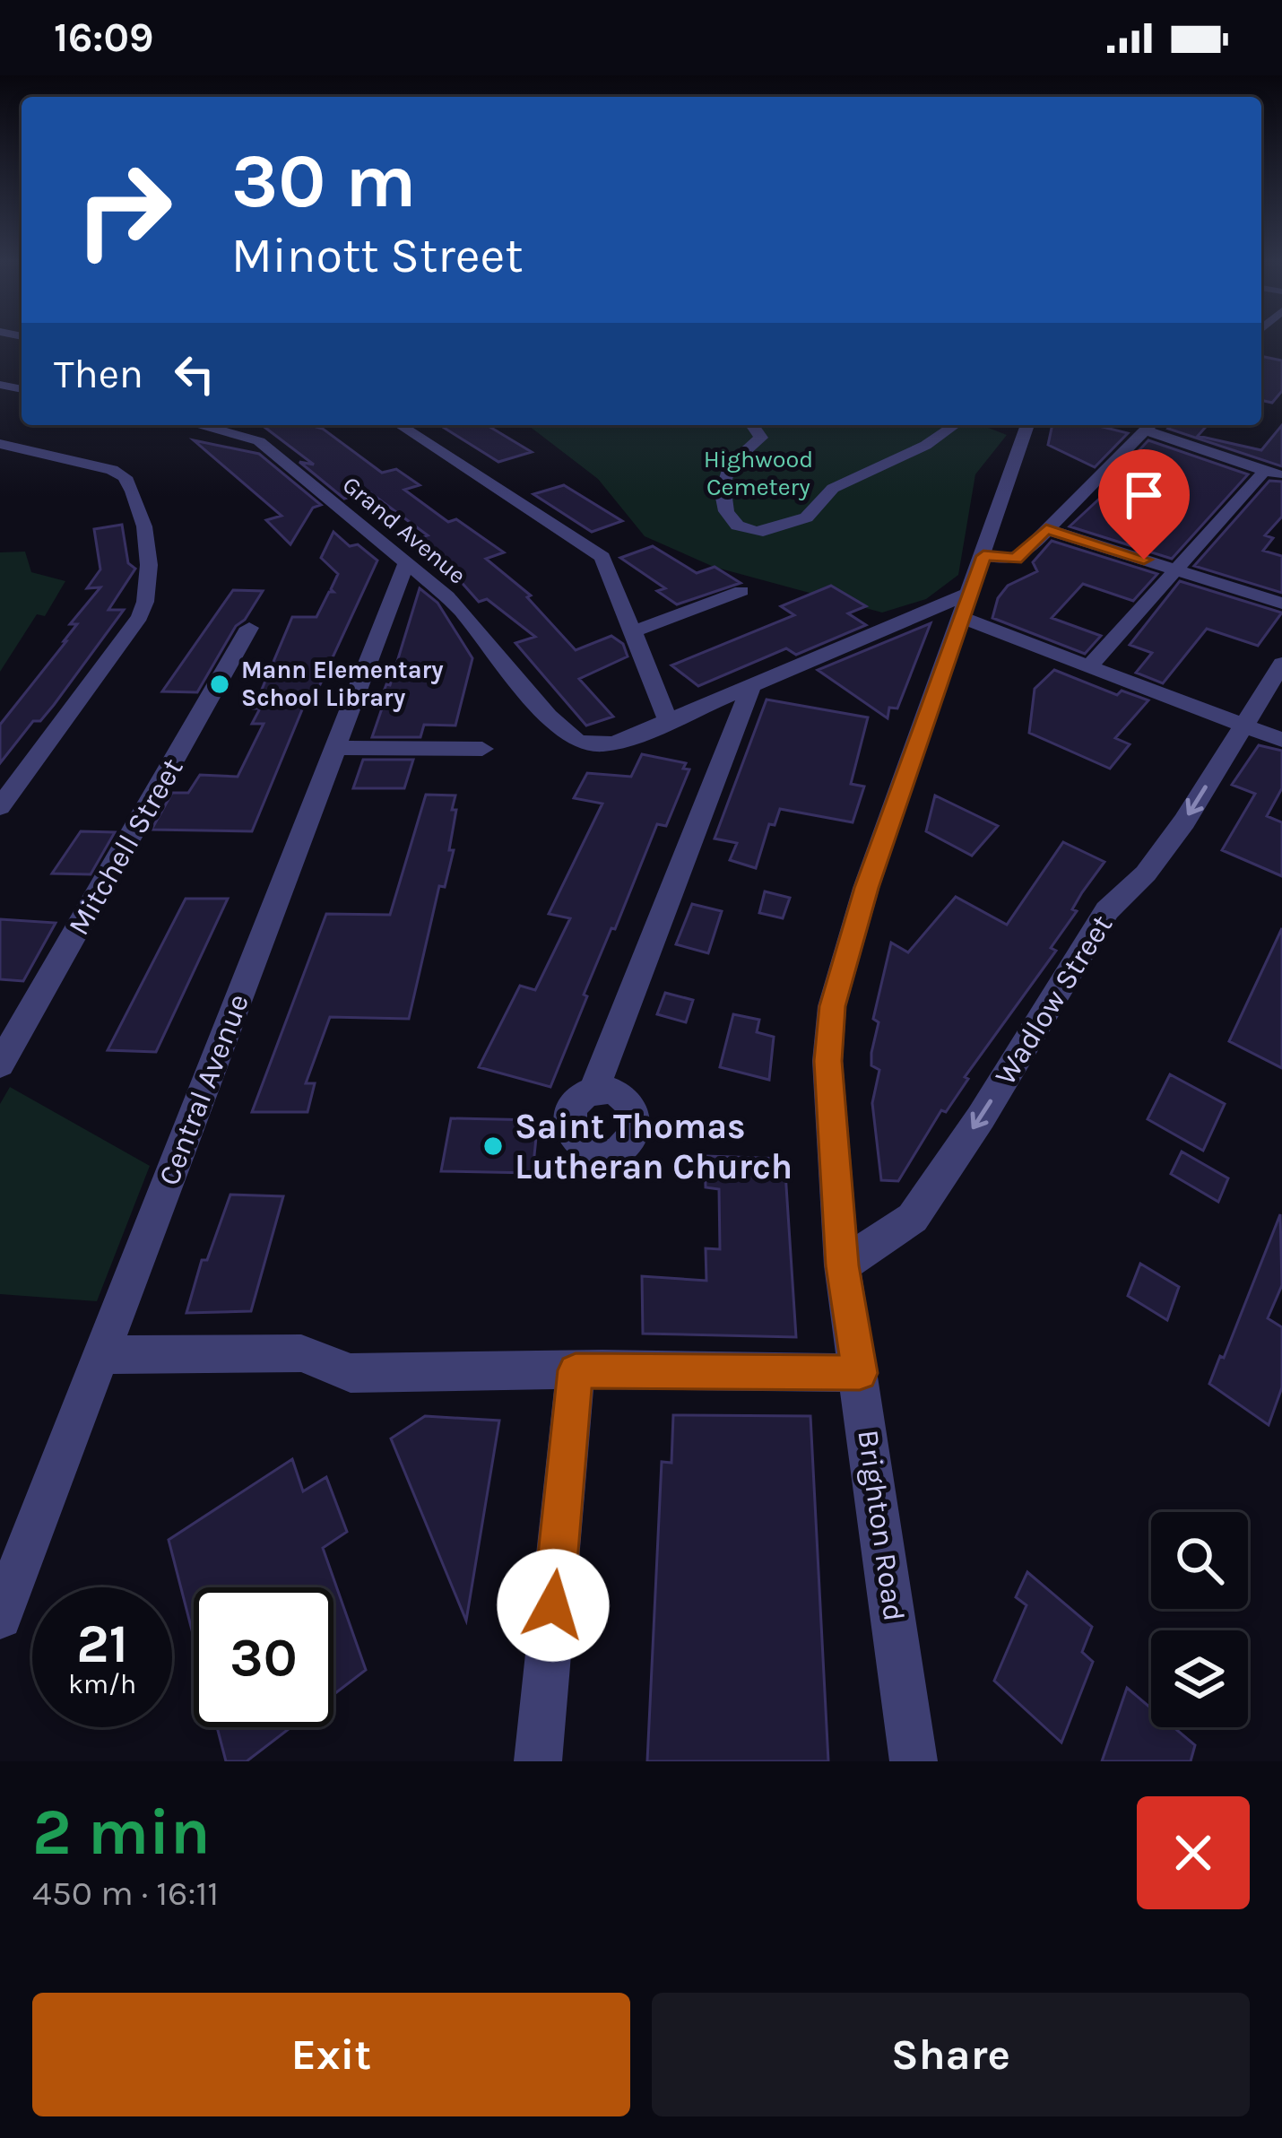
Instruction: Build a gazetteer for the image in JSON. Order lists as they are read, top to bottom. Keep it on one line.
{"streets":{"street":["Grand Avenue","Mitchell Street","Wadlow Street","Central Avenue","Brighton Road"]},"crossings":[["Grand Avenue","Central Avenue"],["Wadlow Street","Brighton Road"]],"one_way":["Wadlow Street"],"parks":["Highwood Cemetery"],"places":["Mann Elementary School Library","Saint Thomas Lutheran Church"],"page":{"status":"16:09","turn":["30 m","Minott Street"],"then":"Then","speed":"21 km/h","limit":"30","heading":["2 min","450 m · 16:11"],"buttons":["Exit","Share"]}}
